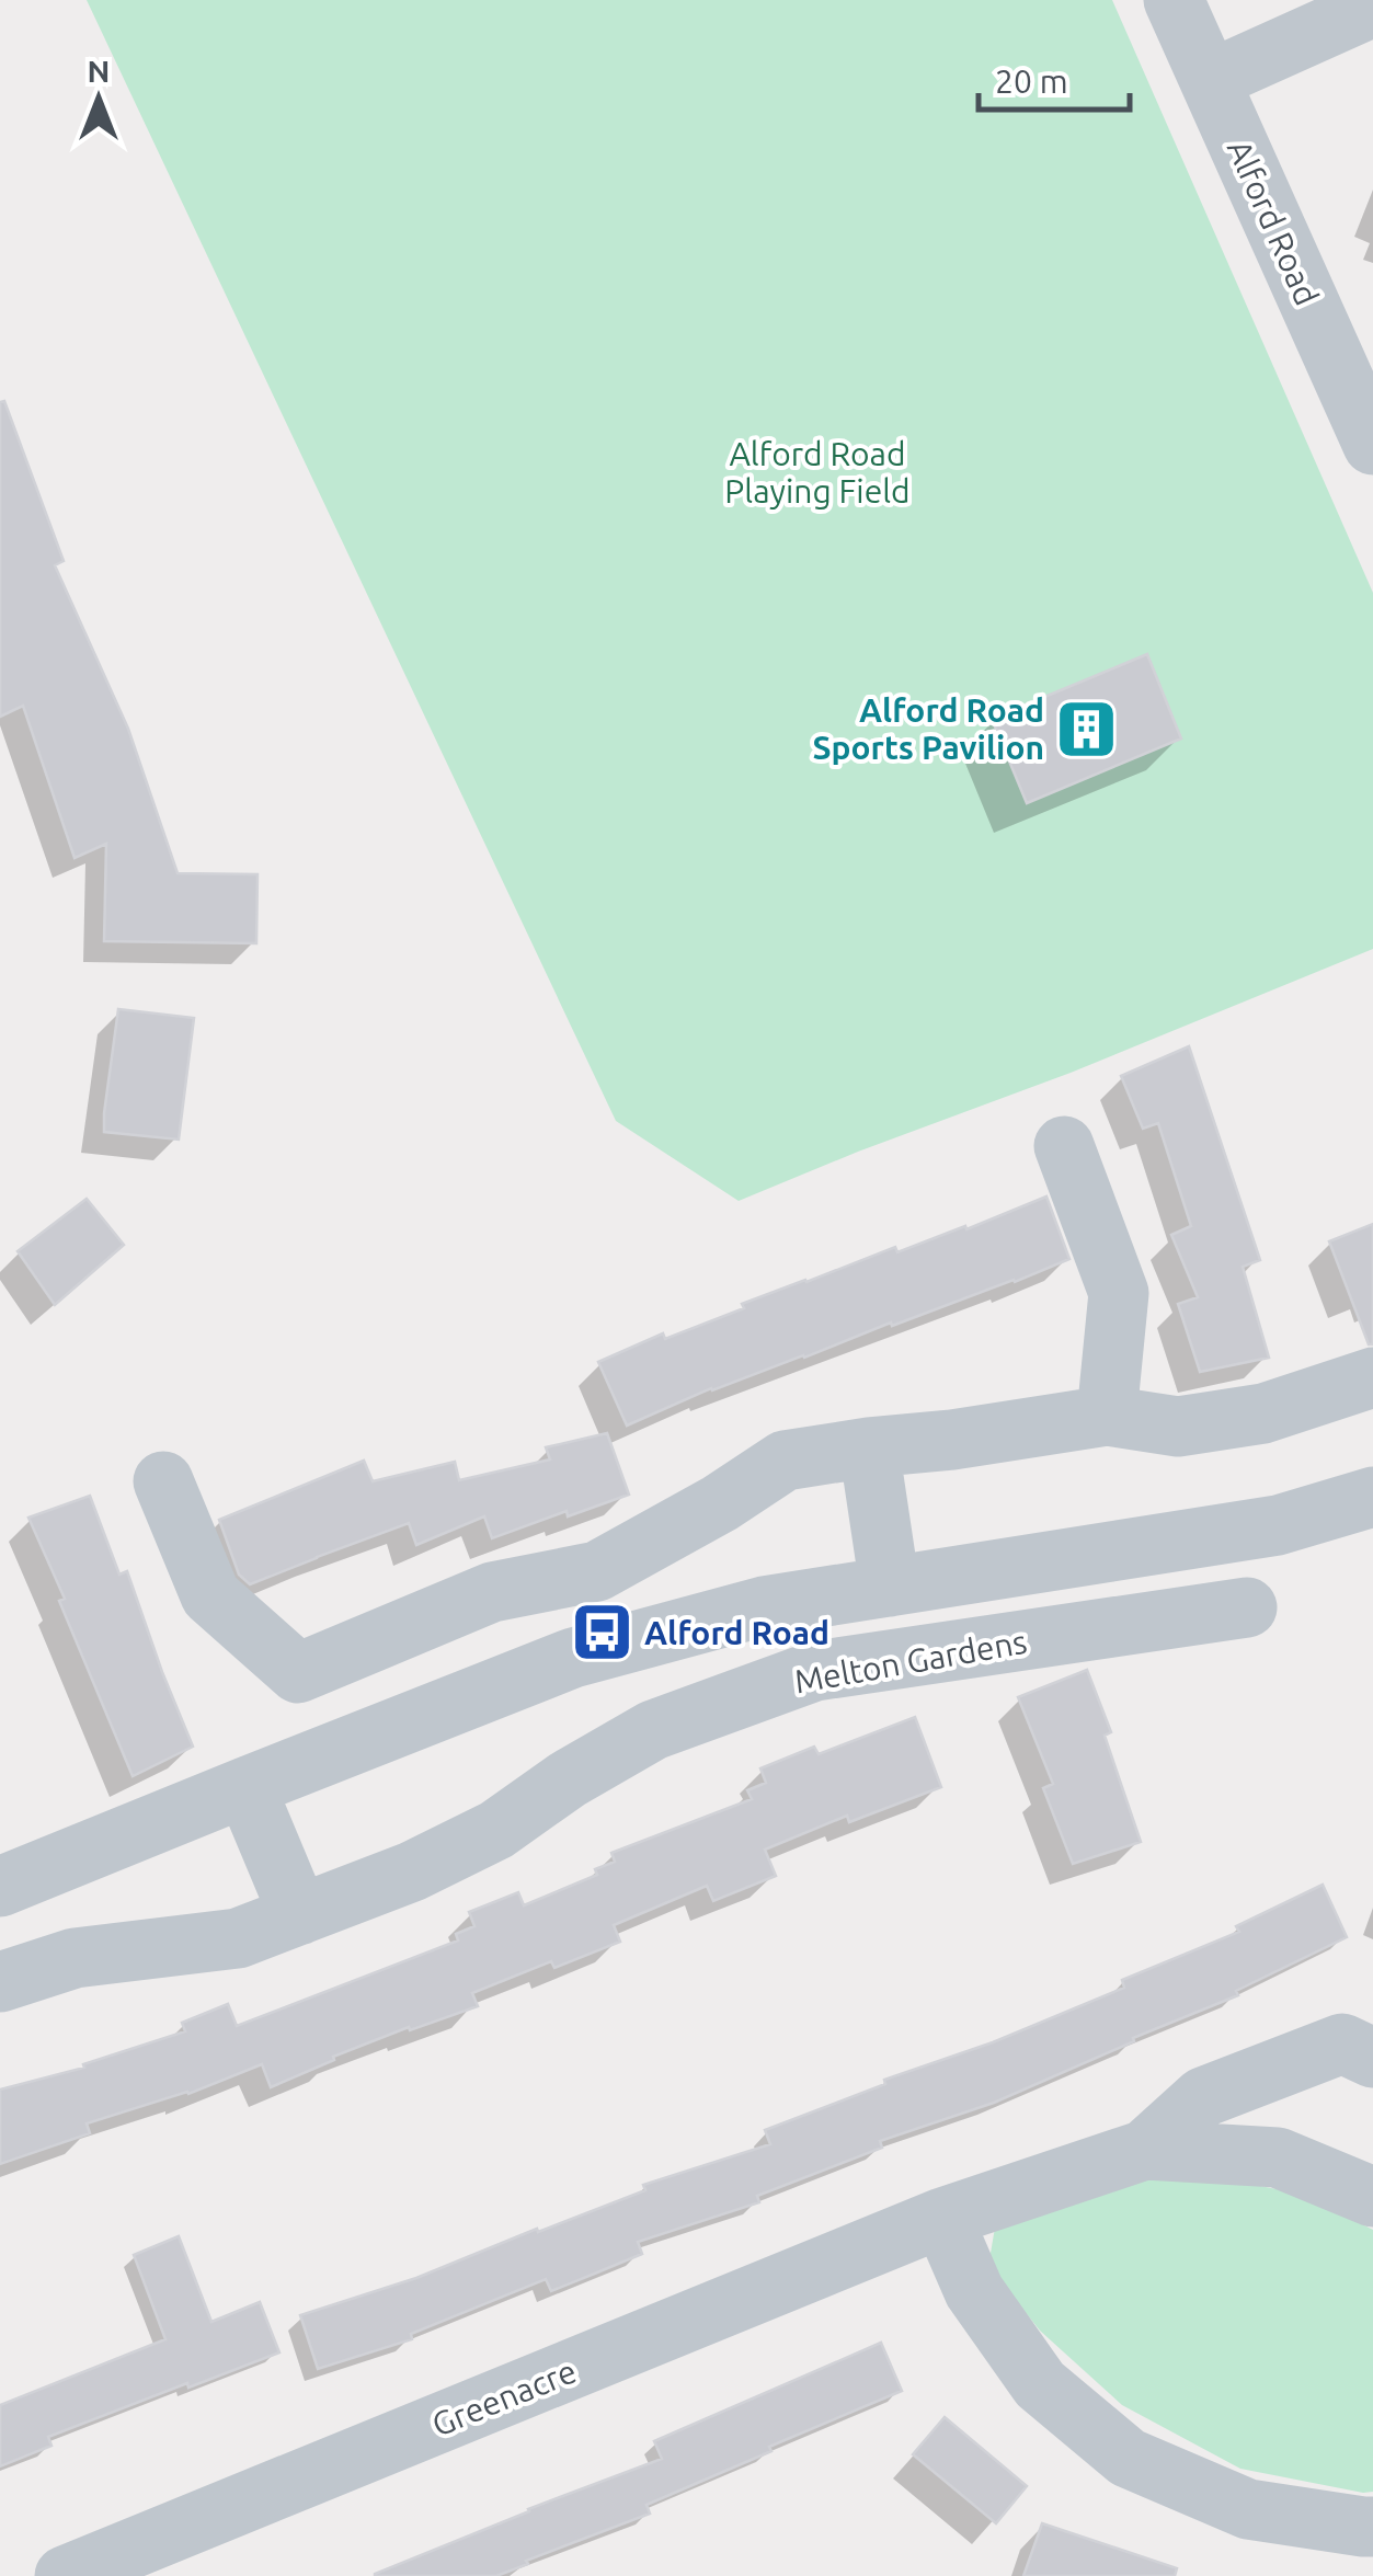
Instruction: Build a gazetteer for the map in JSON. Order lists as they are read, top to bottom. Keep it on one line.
{"streets":{"street":["Alford Road","Melton Gardens","Greenacre"]},"parks":["Alford Road Playing Field"],"places":{"building":["Alford Road Sports Pavilion"],"bus stop":["Alford Road"]},"scale_bar":"20 m","north":"top"}
